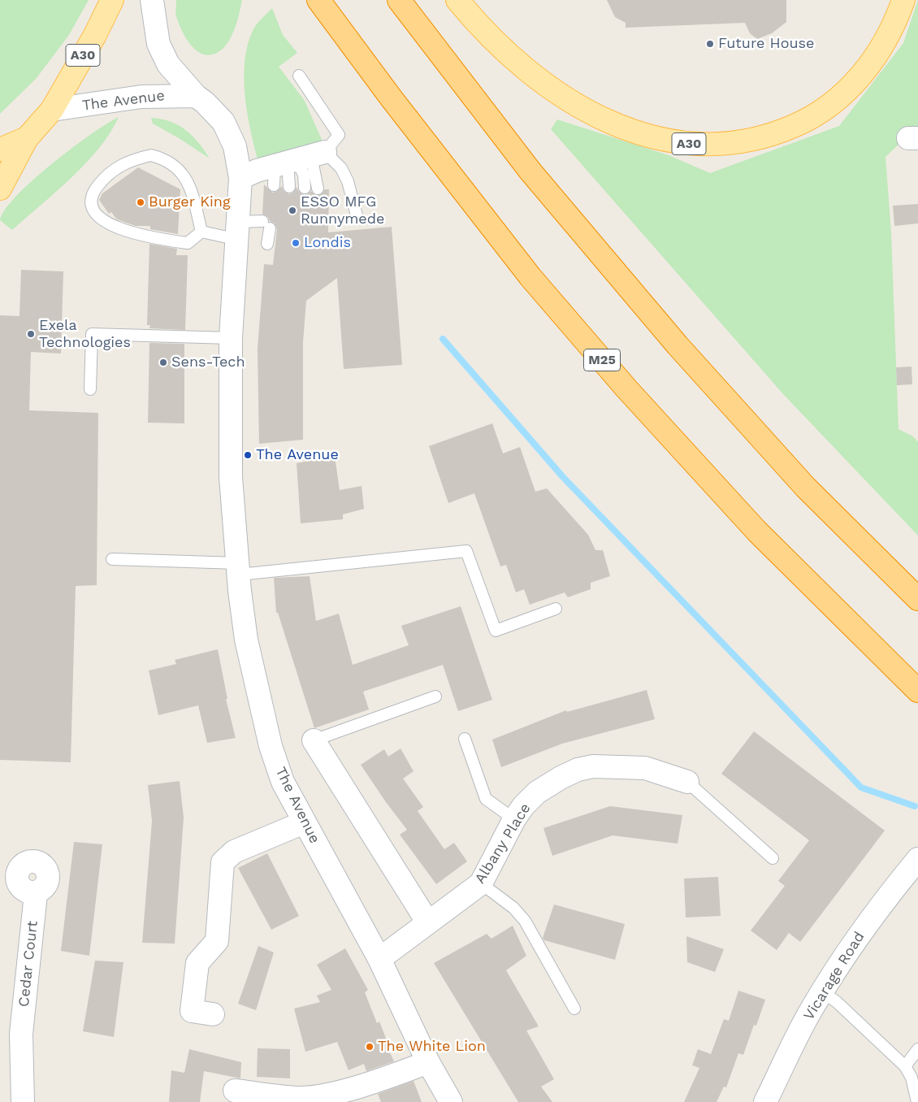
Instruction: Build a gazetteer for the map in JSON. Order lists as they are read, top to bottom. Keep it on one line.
{"streets":{"highway":["M25"],"main road":["A30","The Avenue","Albany Place","Cedar Court","Vicarage Road"]},"crossings":[["A30","The Avenue"],["The Avenue","Albany Place"]],"places":["Future House","Burger King","ESSO MFG Runnymede","Londis","Exela Technologies","Sens-Tech","The Avenue","The White Lion"]}
